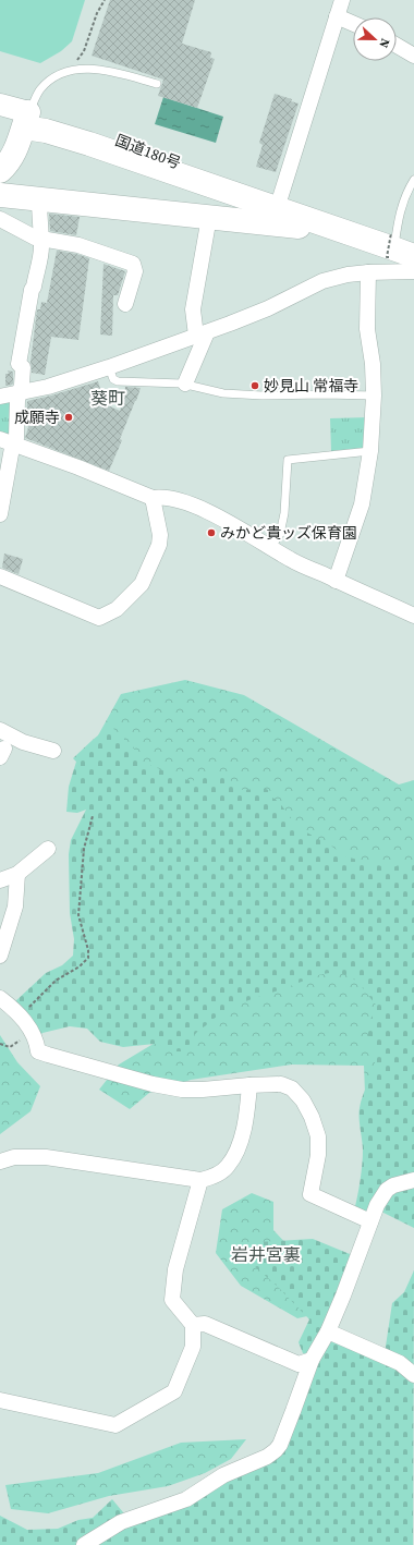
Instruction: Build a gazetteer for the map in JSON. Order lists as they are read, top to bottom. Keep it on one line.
{"streets":{"highway":["国道180号"]},"districts":["葵町","岩井宮裏"],"places":["妙見山 常福寺","成願寺","みかど貴ッズ保育園"],"north":"right"}
